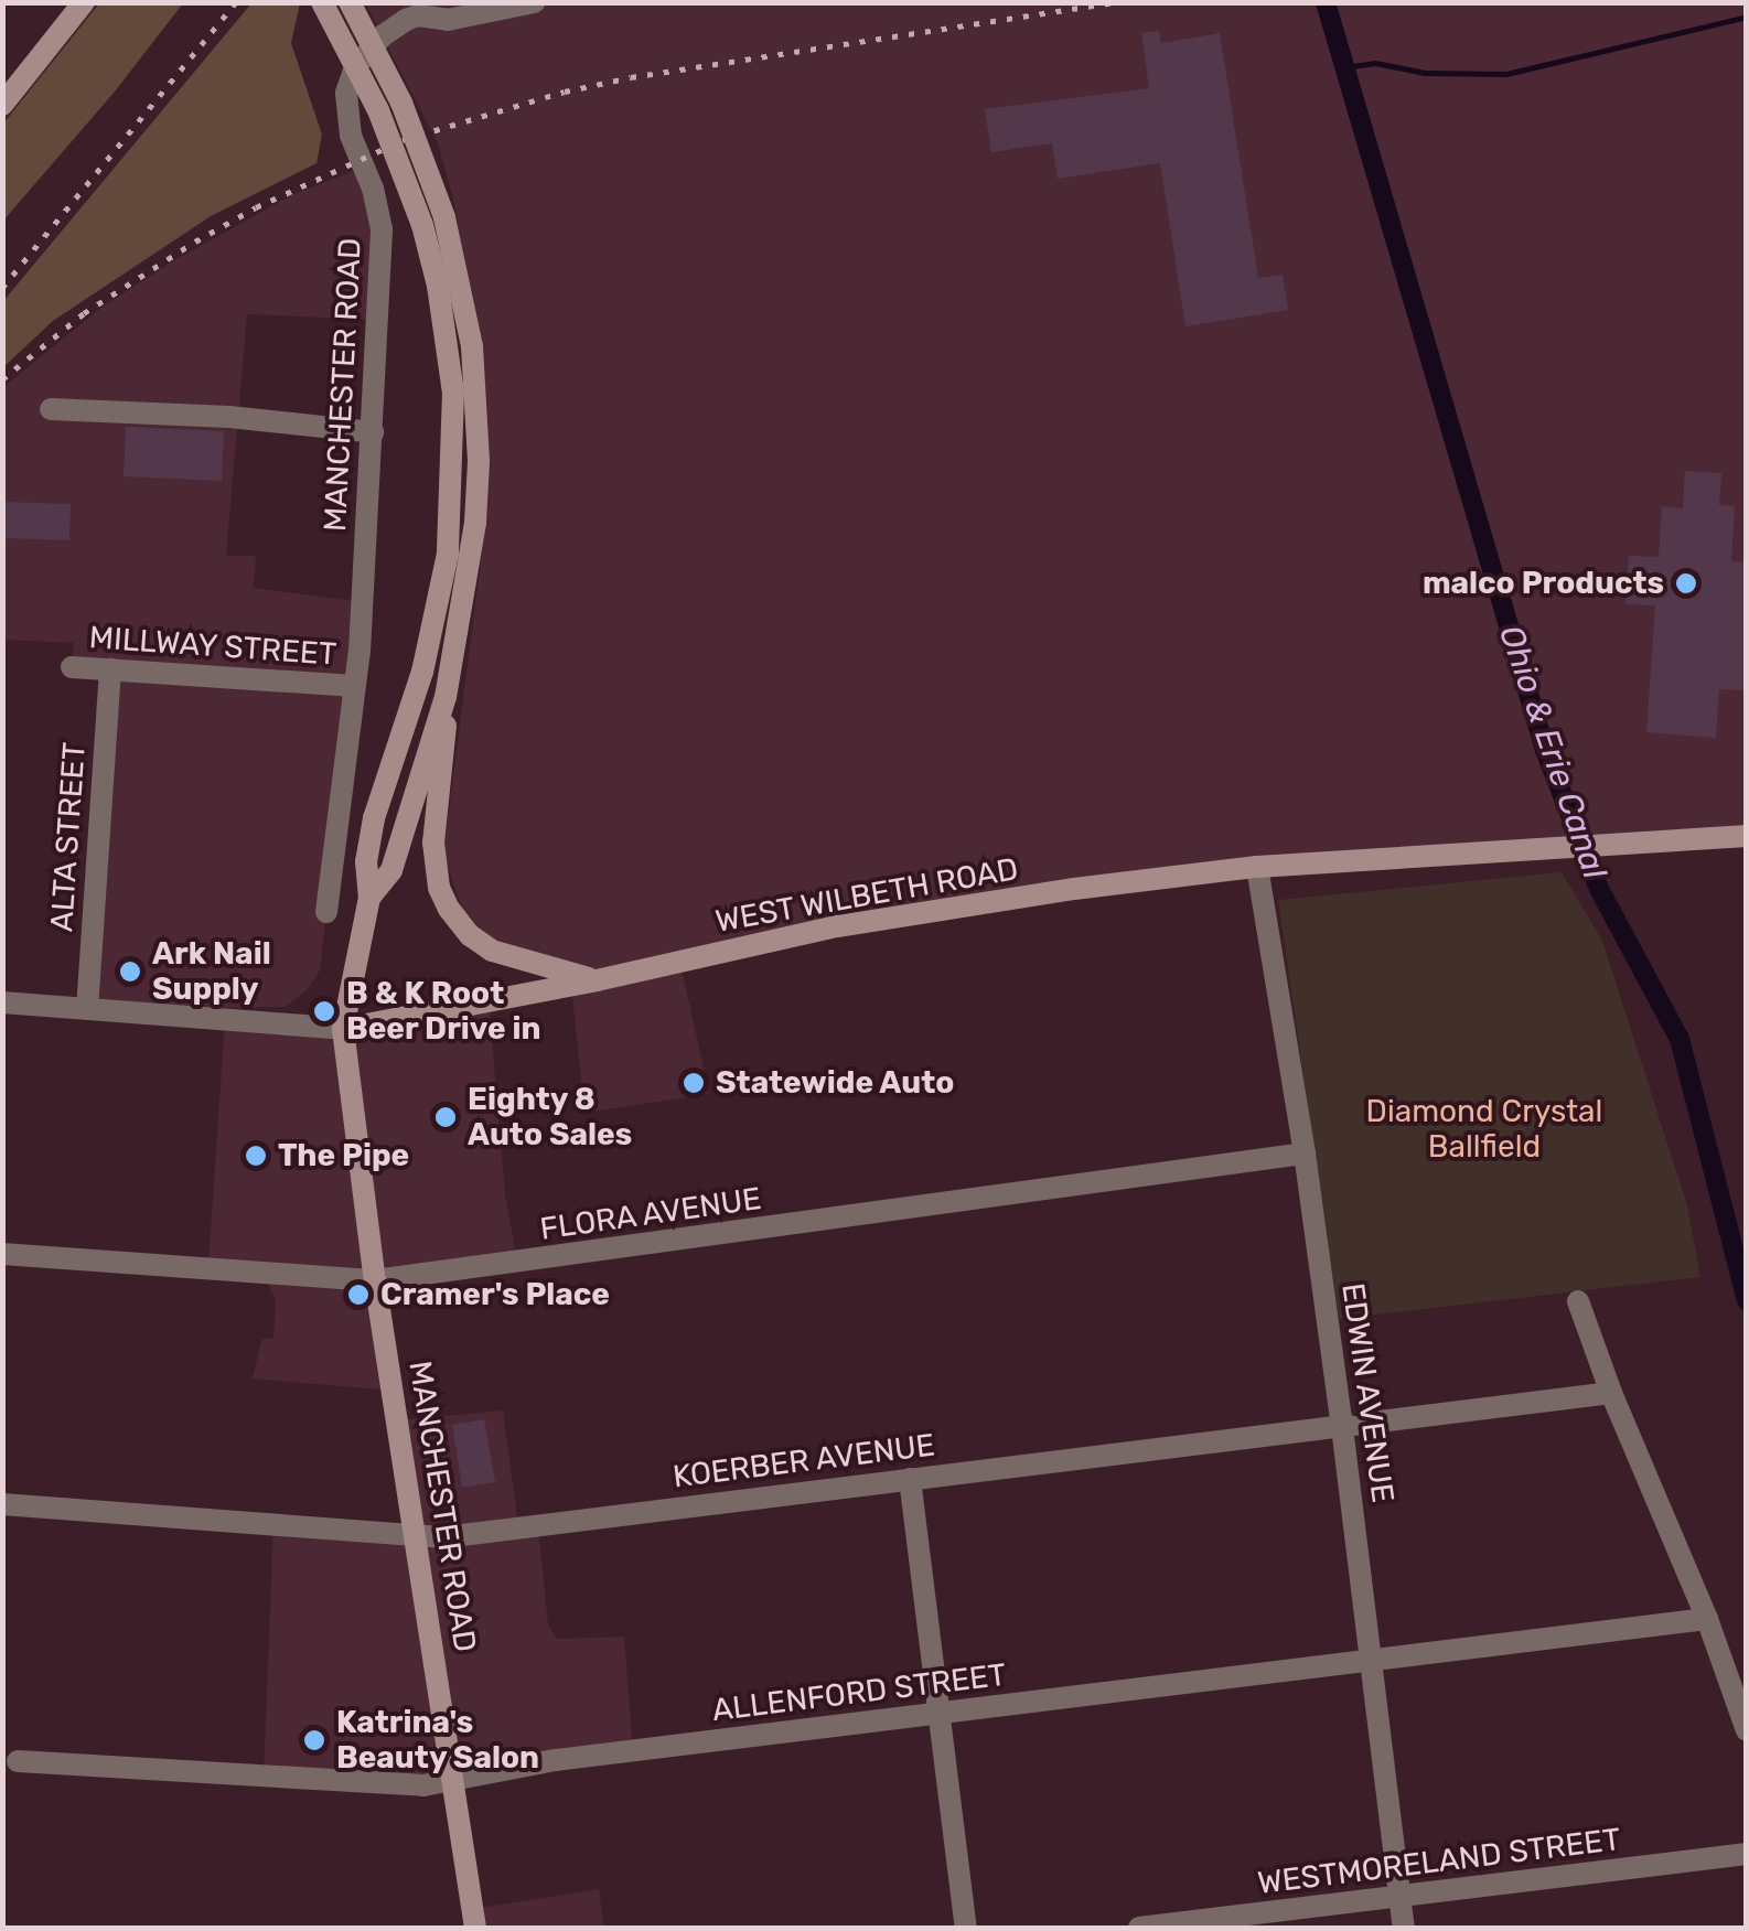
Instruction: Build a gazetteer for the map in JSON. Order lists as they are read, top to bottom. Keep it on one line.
{"streets":{"main road":["MANCHESTER ROAD","WEST WILBETH ROAD"],"street":["MILLWAY STREET","ALTA STREET","FLORA AVENUE","EDWIN AVENUE","KOERBER AVENUE","ALLENFORD STREET","WESTMORELAND STREET"]},"crossings":[["MANCHESTER ROAD","MILLWAY STREET"],["MANCHESTER ROAD","WEST WILBETH ROAD"],["MANCHESTER ROAD","FLORA AVENUE"],["MANCHESTER ROAD","KOERBER AVENUE"],["MANCHESTER ROAD","ALLENFORD STREET"],["MILLWAY STREET","ALTA STREET"],["ALTA STREET","WEST WILBETH ROAD"],["WEST WILBETH ROAD","EDWIN AVENUE"],["FLORA AVENUE","EDWIN AVENUE"],["EDWIN AVENUE","KOERBER AVENUE"],["EDWIN AVENUE","ALLENFORD STREET"],["EDWIN AVENUE","WESTMORELAND STREET"]],"water":["Ohio & Erie Canal"],"parks":["Diamond Crystal Ballfield"],"places":["malco Products","Ark Nail Supply","B & K Root Beer Drive in","Statewide Auto","Eighty 8 Auto Sales","The Pipe","Cramer's Place","Katrina's Beauty Salon"]}
